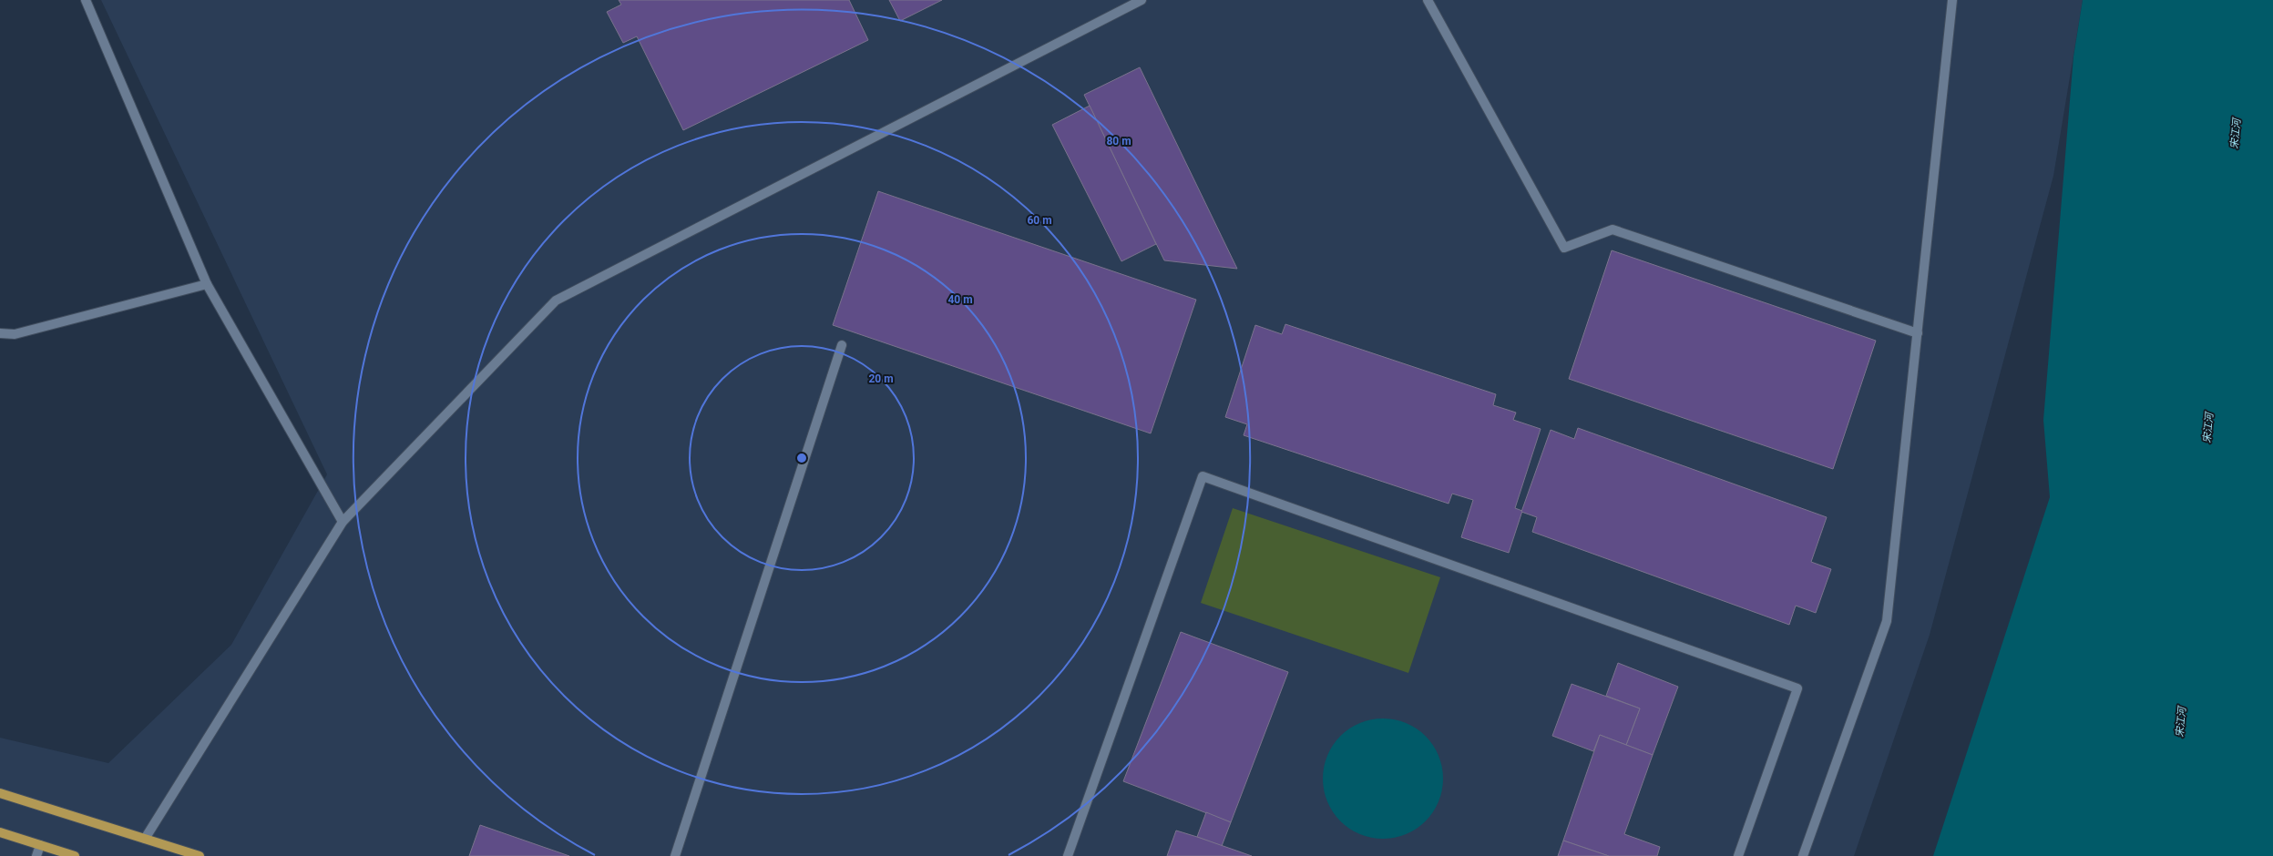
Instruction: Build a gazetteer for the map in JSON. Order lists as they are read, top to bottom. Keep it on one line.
{"water":["宋江河"],"rings":["80 m","60 m","40 m","20 m"]}
